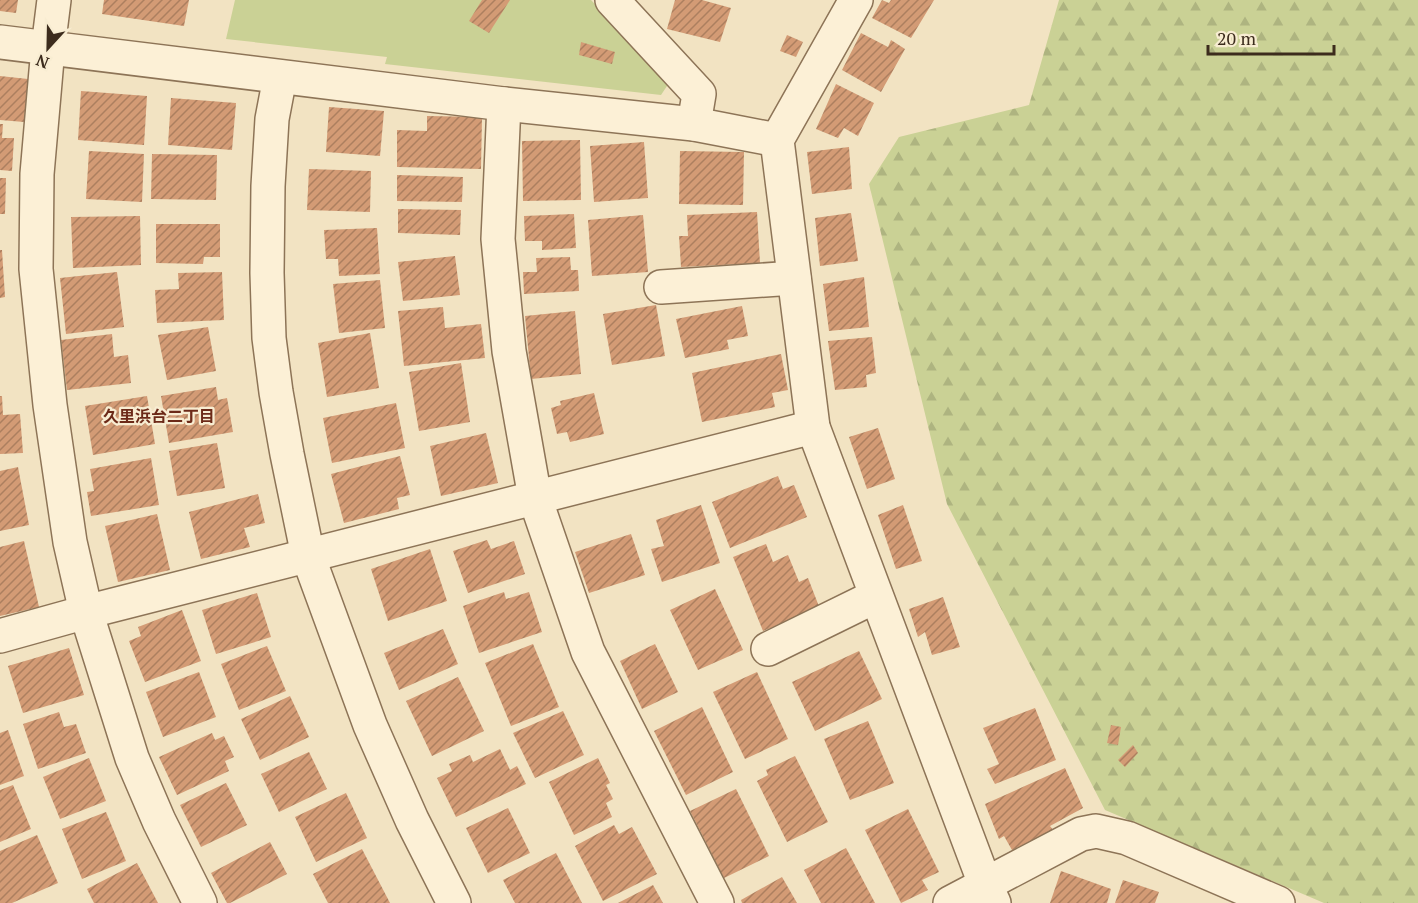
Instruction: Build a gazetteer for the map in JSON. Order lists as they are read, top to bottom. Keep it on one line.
{"districts":["久里浜台二丁目"],"scale_bar":"20 m","north":"bottom"}
